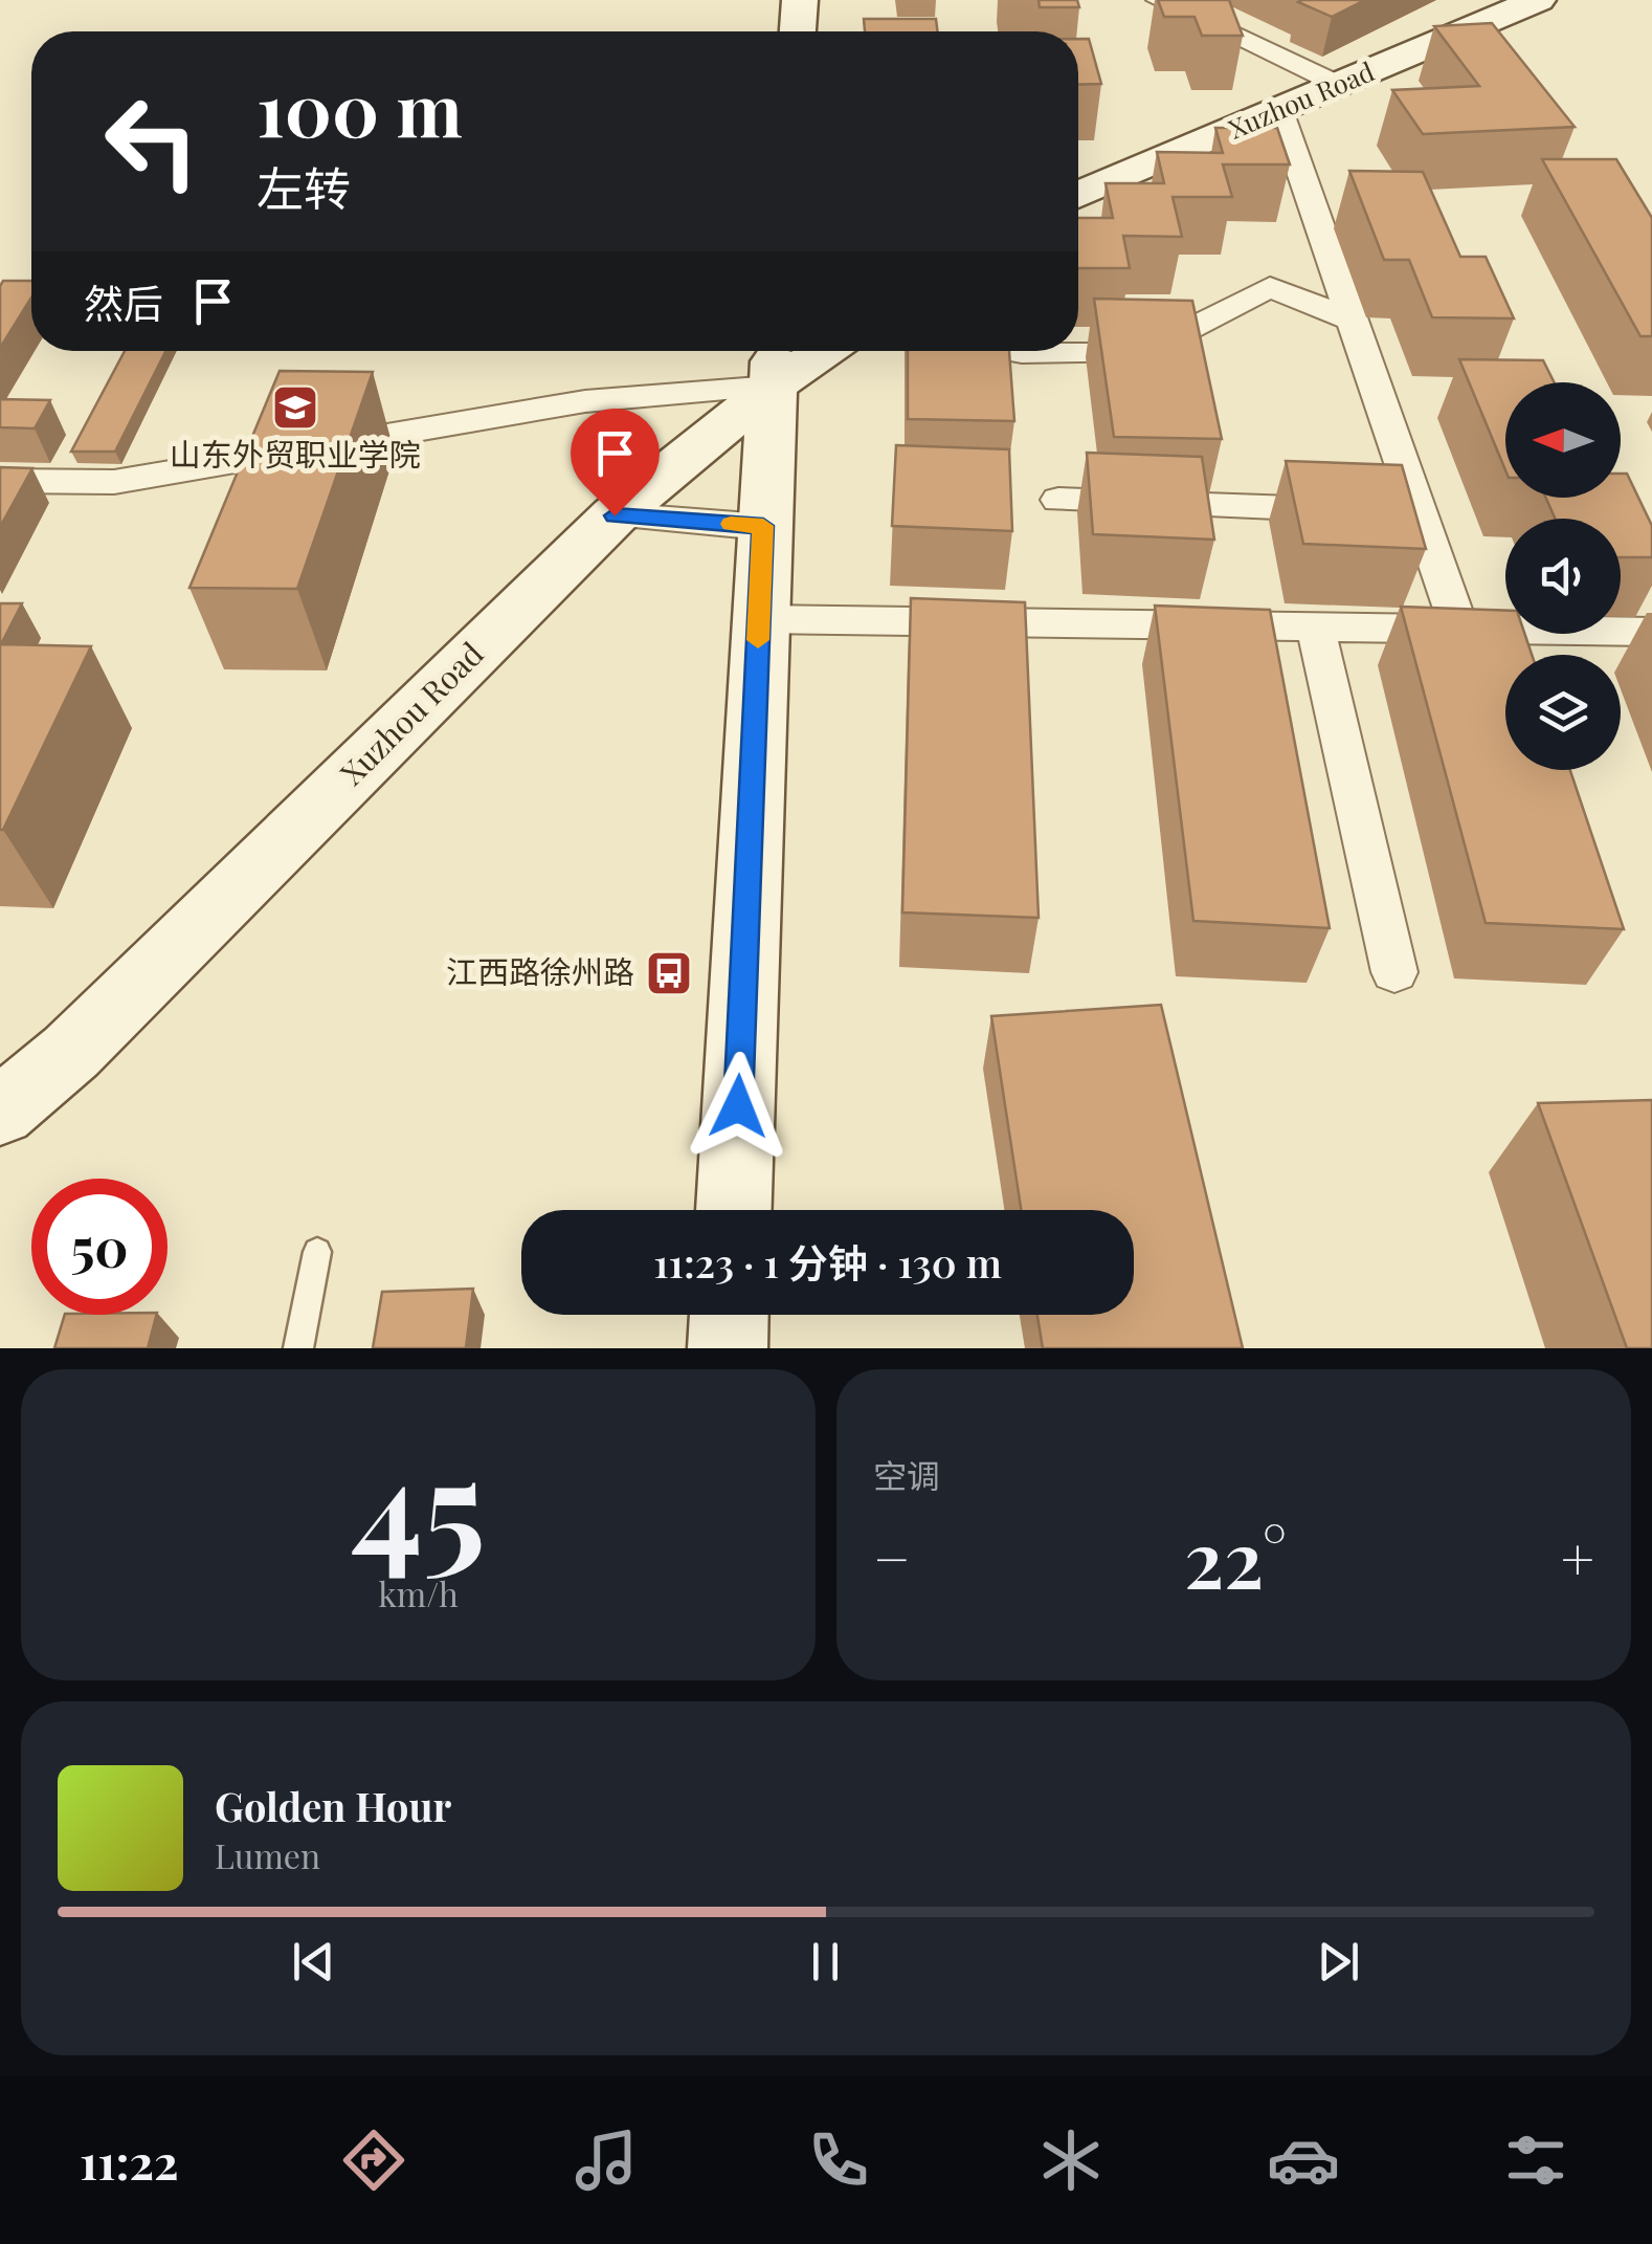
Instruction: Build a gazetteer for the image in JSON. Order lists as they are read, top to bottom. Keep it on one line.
{"streets":{"street":["Xuzhou Road"]},"places":{"school or university":["山东外贸职业学院"],"bus stop":["江西路徐州路"]},"north":"left","page":{"turn":["100 m","左转"],"then":"然后","limit":"50","trip":"11:23 · 1 分钟 · 130 m","tile":[["45","km/h"],"空调"],"heat":["−","22°","+"],"song":["Golden Hour","Lumen"],"tabs":"11:22"}}
